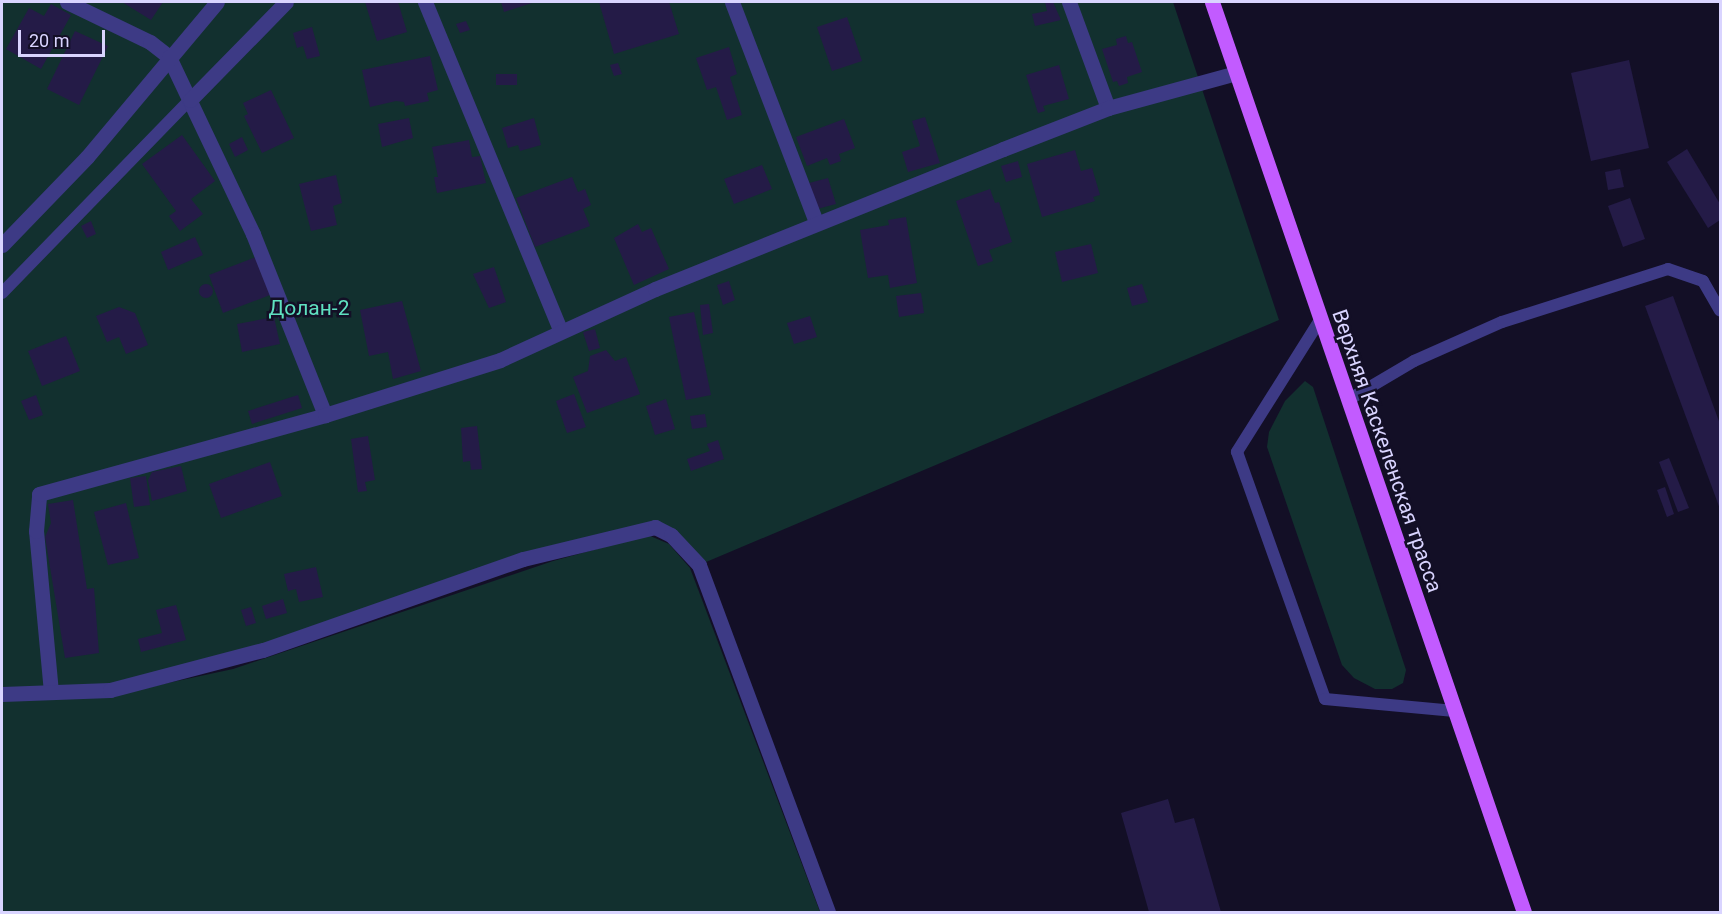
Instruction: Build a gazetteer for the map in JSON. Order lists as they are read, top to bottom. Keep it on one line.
{"streets":{"main road":["Верхняя Каскеленская трасса"]},"parks":["Долан-2"],"scale_bar":"20 m"}
